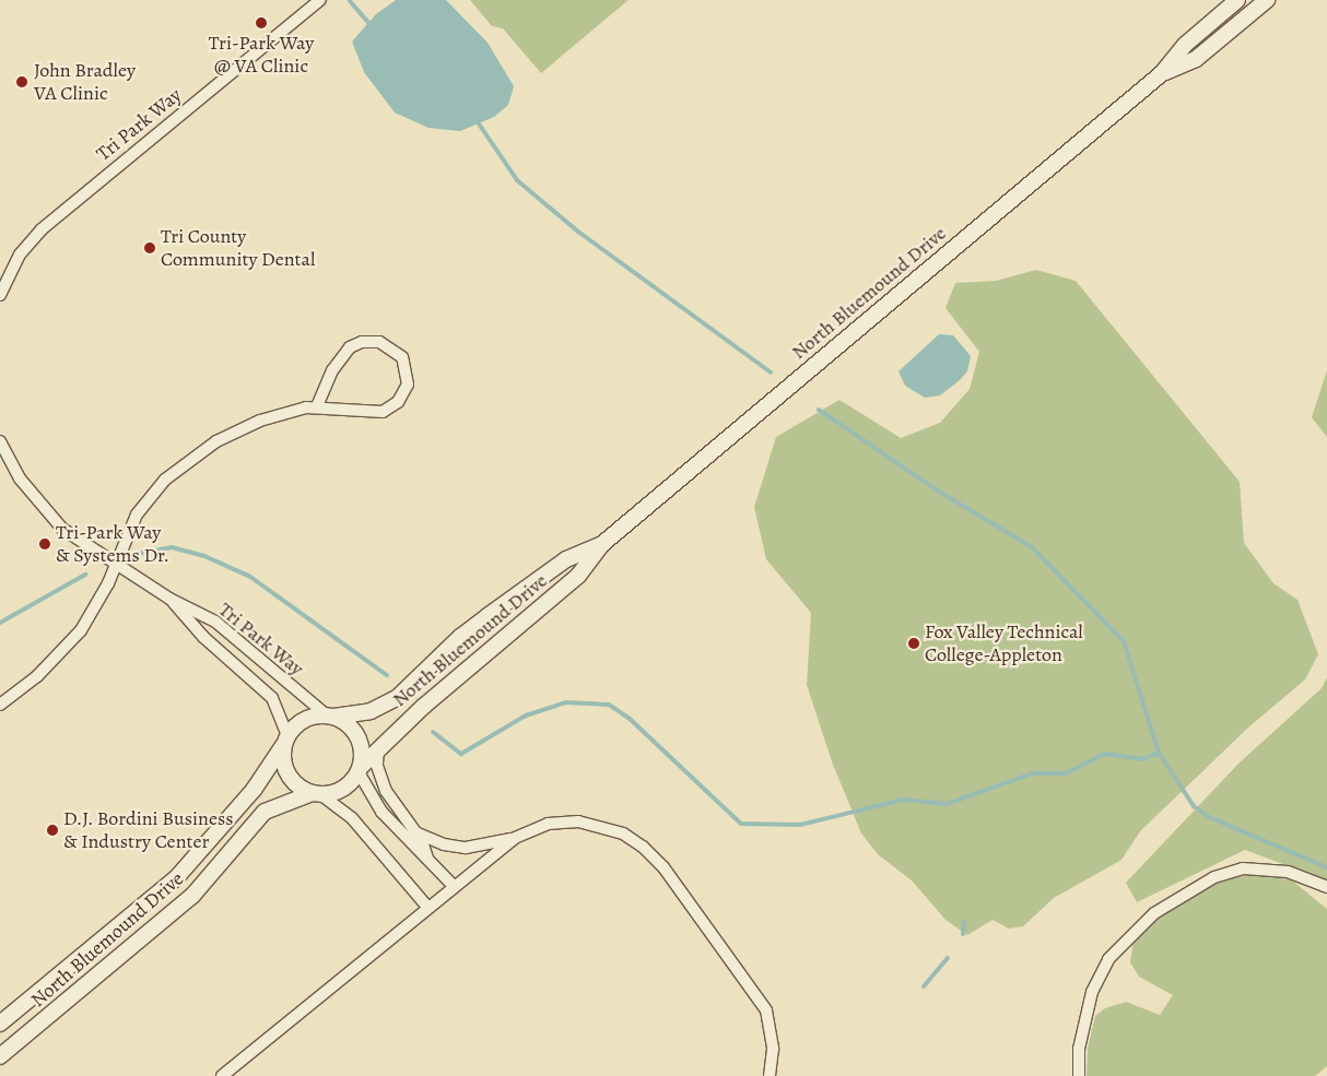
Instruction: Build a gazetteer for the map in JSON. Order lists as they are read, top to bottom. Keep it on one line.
{"streets":{"main road":["North Bluemound Drive"],"street":["Tri Park Way"]},"crossings":[["Tri Park Way","North Bluemound Drive"]],"places":["Tri-Park Way @ VA Clinic","John Bradley VA Clinic","Tri County Community Dental","Tri-Park Way & Systems Dr.","Fox Valley Technical College-Appleton","D.J. Bordini Business & Industry Center"]}
